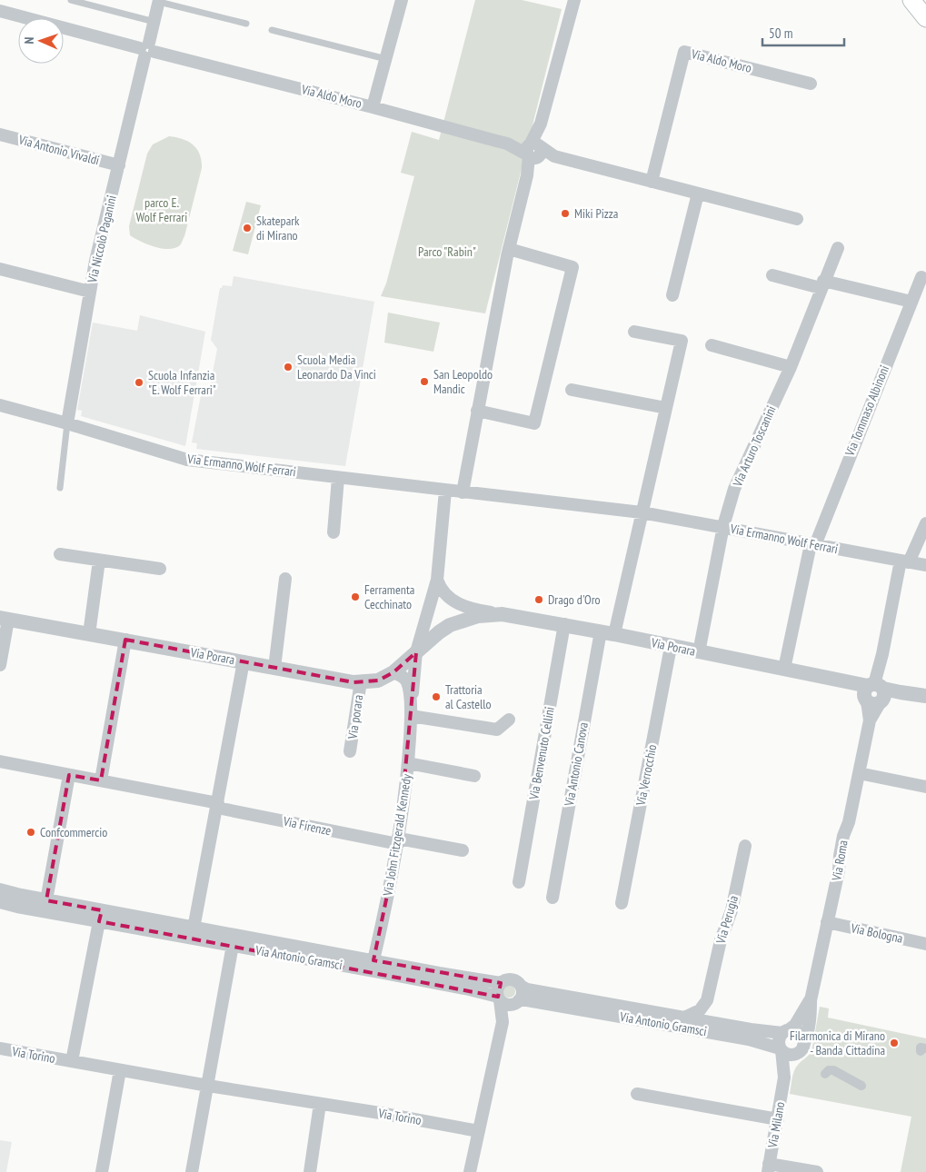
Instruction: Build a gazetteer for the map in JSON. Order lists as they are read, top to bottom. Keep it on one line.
{"streets":{"street":["Via Aldo Moro","Via Antonio Vivaldi","Via Niccolò Paganini","Via Tommaso Albinoni","Via Arturo Toscanini","Via Ermanno Wolf Ferrari","Via Porara","Via porara","Via Benvenuto Cellini","Via Antonio Canova","Via Verrocchio","Via Firenze","Via John Fitzgerald Kennedy","Via Roma","Via Perugia","Via Bologna","Via Antonio Gramsci","Via Torino","Via Milano"]},"crossings":[["Via Aldo Moro","Via Niccolò Paganini"],["Via Antonio Vivaldi","Via Niccolò Paganini"],["Via Niccolò Paganini","Via Ermanno Wolf Ferrari"],["Via Tommaso Albinoni","Via Ermanno Wolf Ferrari"],["Via Tommaso Albinoni","Via Porara"],["Via Arturo Toscanini","Via Ermanno Wolf Ferrari"],["Via Arturo Toscanini","Via Porara"],["Via Ermanno Wolf Ferrari","Via Roma"],["Via Porara","Via porara"],["Via Porara","Via Benvenuto Cellini"],["Via Porara","Via Antonio Canova"],["Via Porara","Via Verrocchio"],["Via Porara","Via John Fitzgerald Kennedy"],["Via Porara","Via Roma"],["Via Firenze","Via John Fitzgerald Kennedy"],["Via John Fitzgerald Kennedy","Via Antonio Gramsci"],["Via Roma","Via Bologna"],["Via Roma","Via Antonio Gramsci"],["Via Roma","Via Milano"],["Via Perugia","Via Antonio Gramsci"],["Via Antonio Gramsci","Via Milano"]],"parks":["parco E. Wolf Ferrari","Parco \"Rabin\""],"places":["Miki Pizza","Skatepark di Mirano","Scuola Media Leonardo Da Vinci","San Leopoldo Mandic","Scuola Infanzia \"E. Wolf Ferrari\"","Ferramenta Cecchinato","Drago d'Oro","Trattoria al Castello","Confcommercio","Filarmonica di Mirano - Banda Cittadina"],"scale_bar":"50 m","north":"left"}
